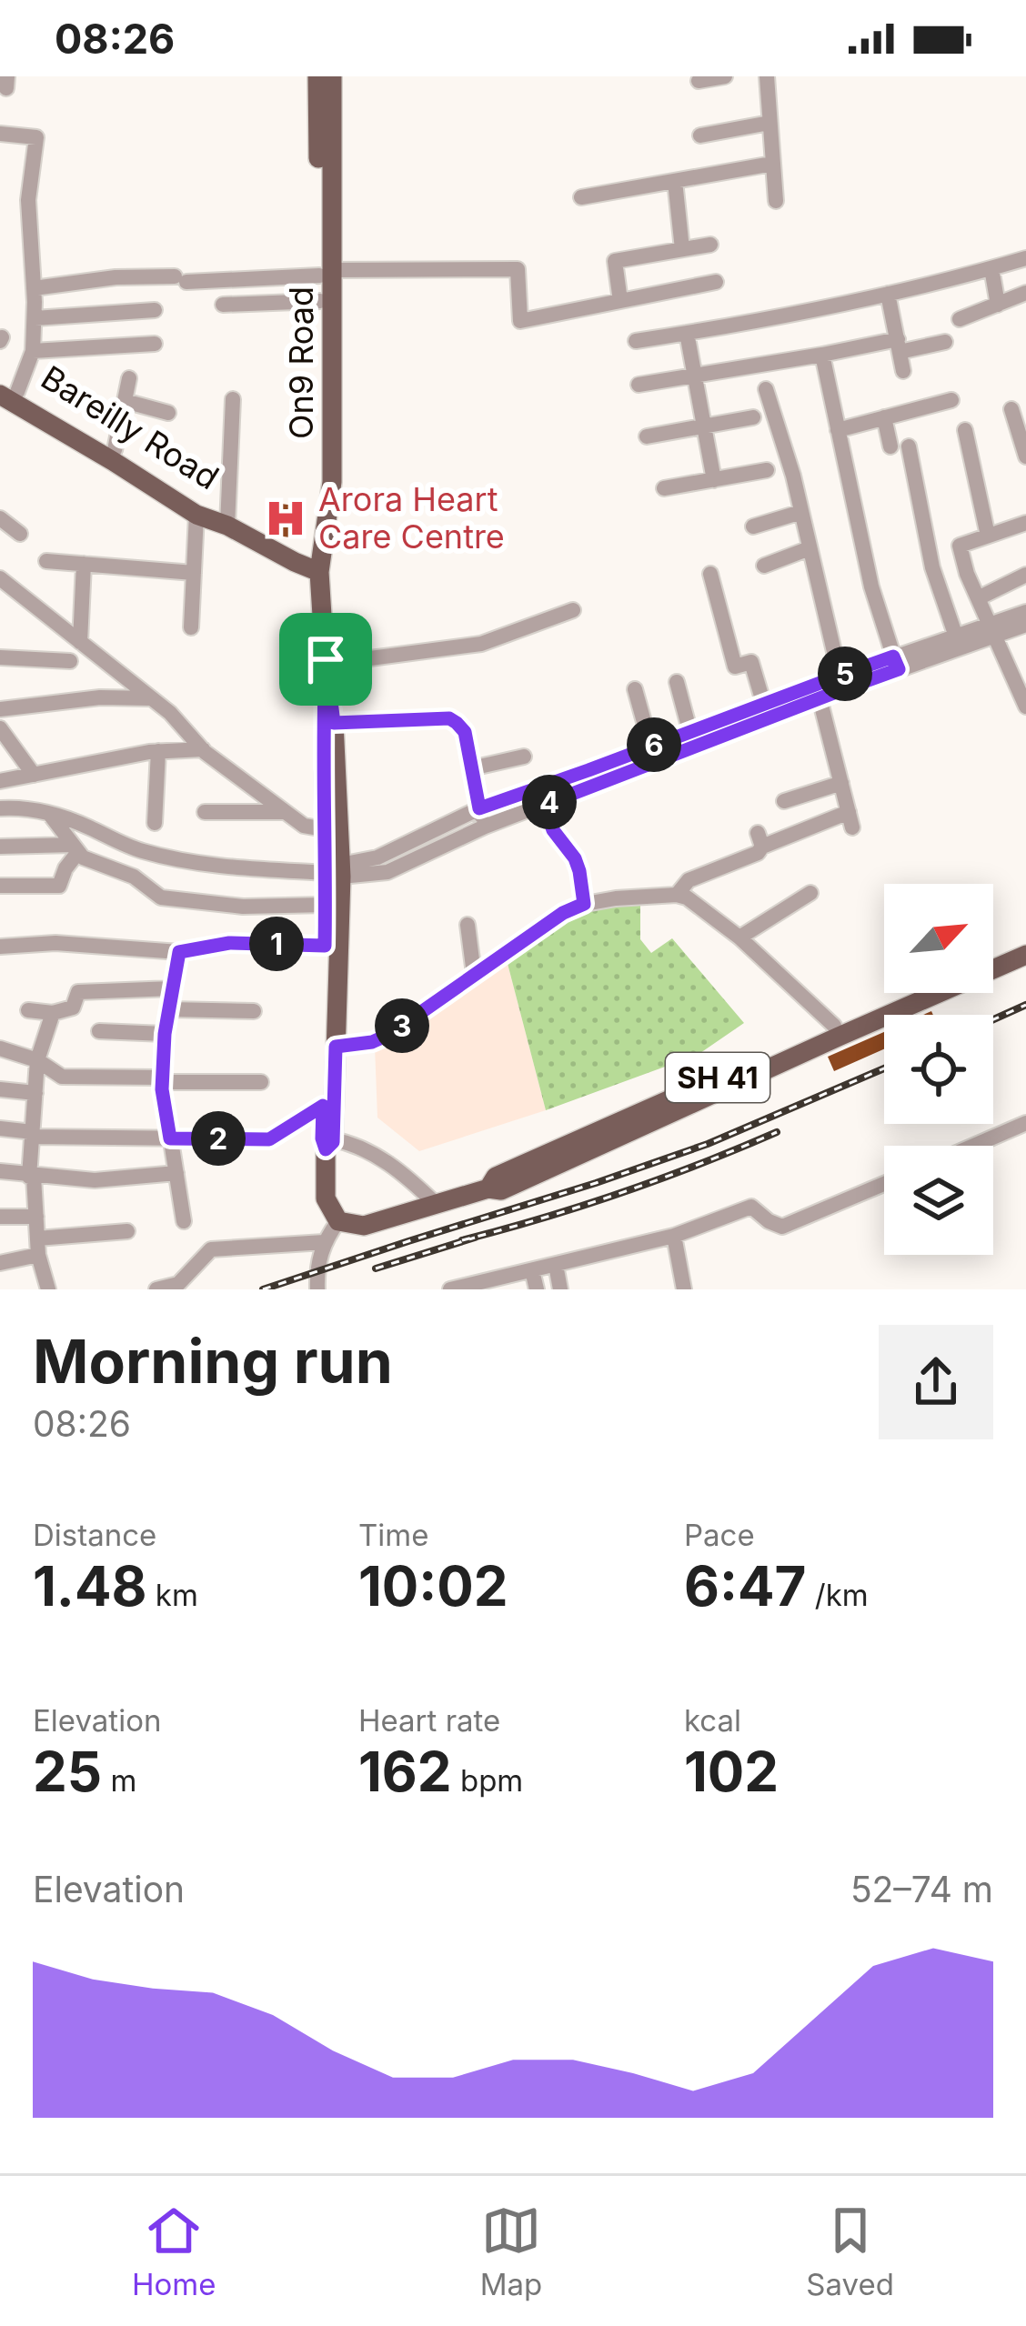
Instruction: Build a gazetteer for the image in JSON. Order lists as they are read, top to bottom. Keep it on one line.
{"streets":{"main road":["On9 Road","Bareilly Road","SH 41"]},"crossings":[["On9 Road","Bareilly Road"],["On9 Road","SH 41"]],"places":{"hospital":["Arora Heart Care Centre"]},"north":"top right","page":{"status":"08:26","pins":["5","6","4","1","3","2"],"heading":["Morning run","08:26"],"stats":[["Distance","1.48 km"],["Time","10:02"],["Pace","6:47 /km"],["Elevation","25 m"],["Heart rate","162 bpm"],["kcal","102"]],"chart":["Elevation","52–74 m"],"tabs":["Home","Map","Saved"]}}
